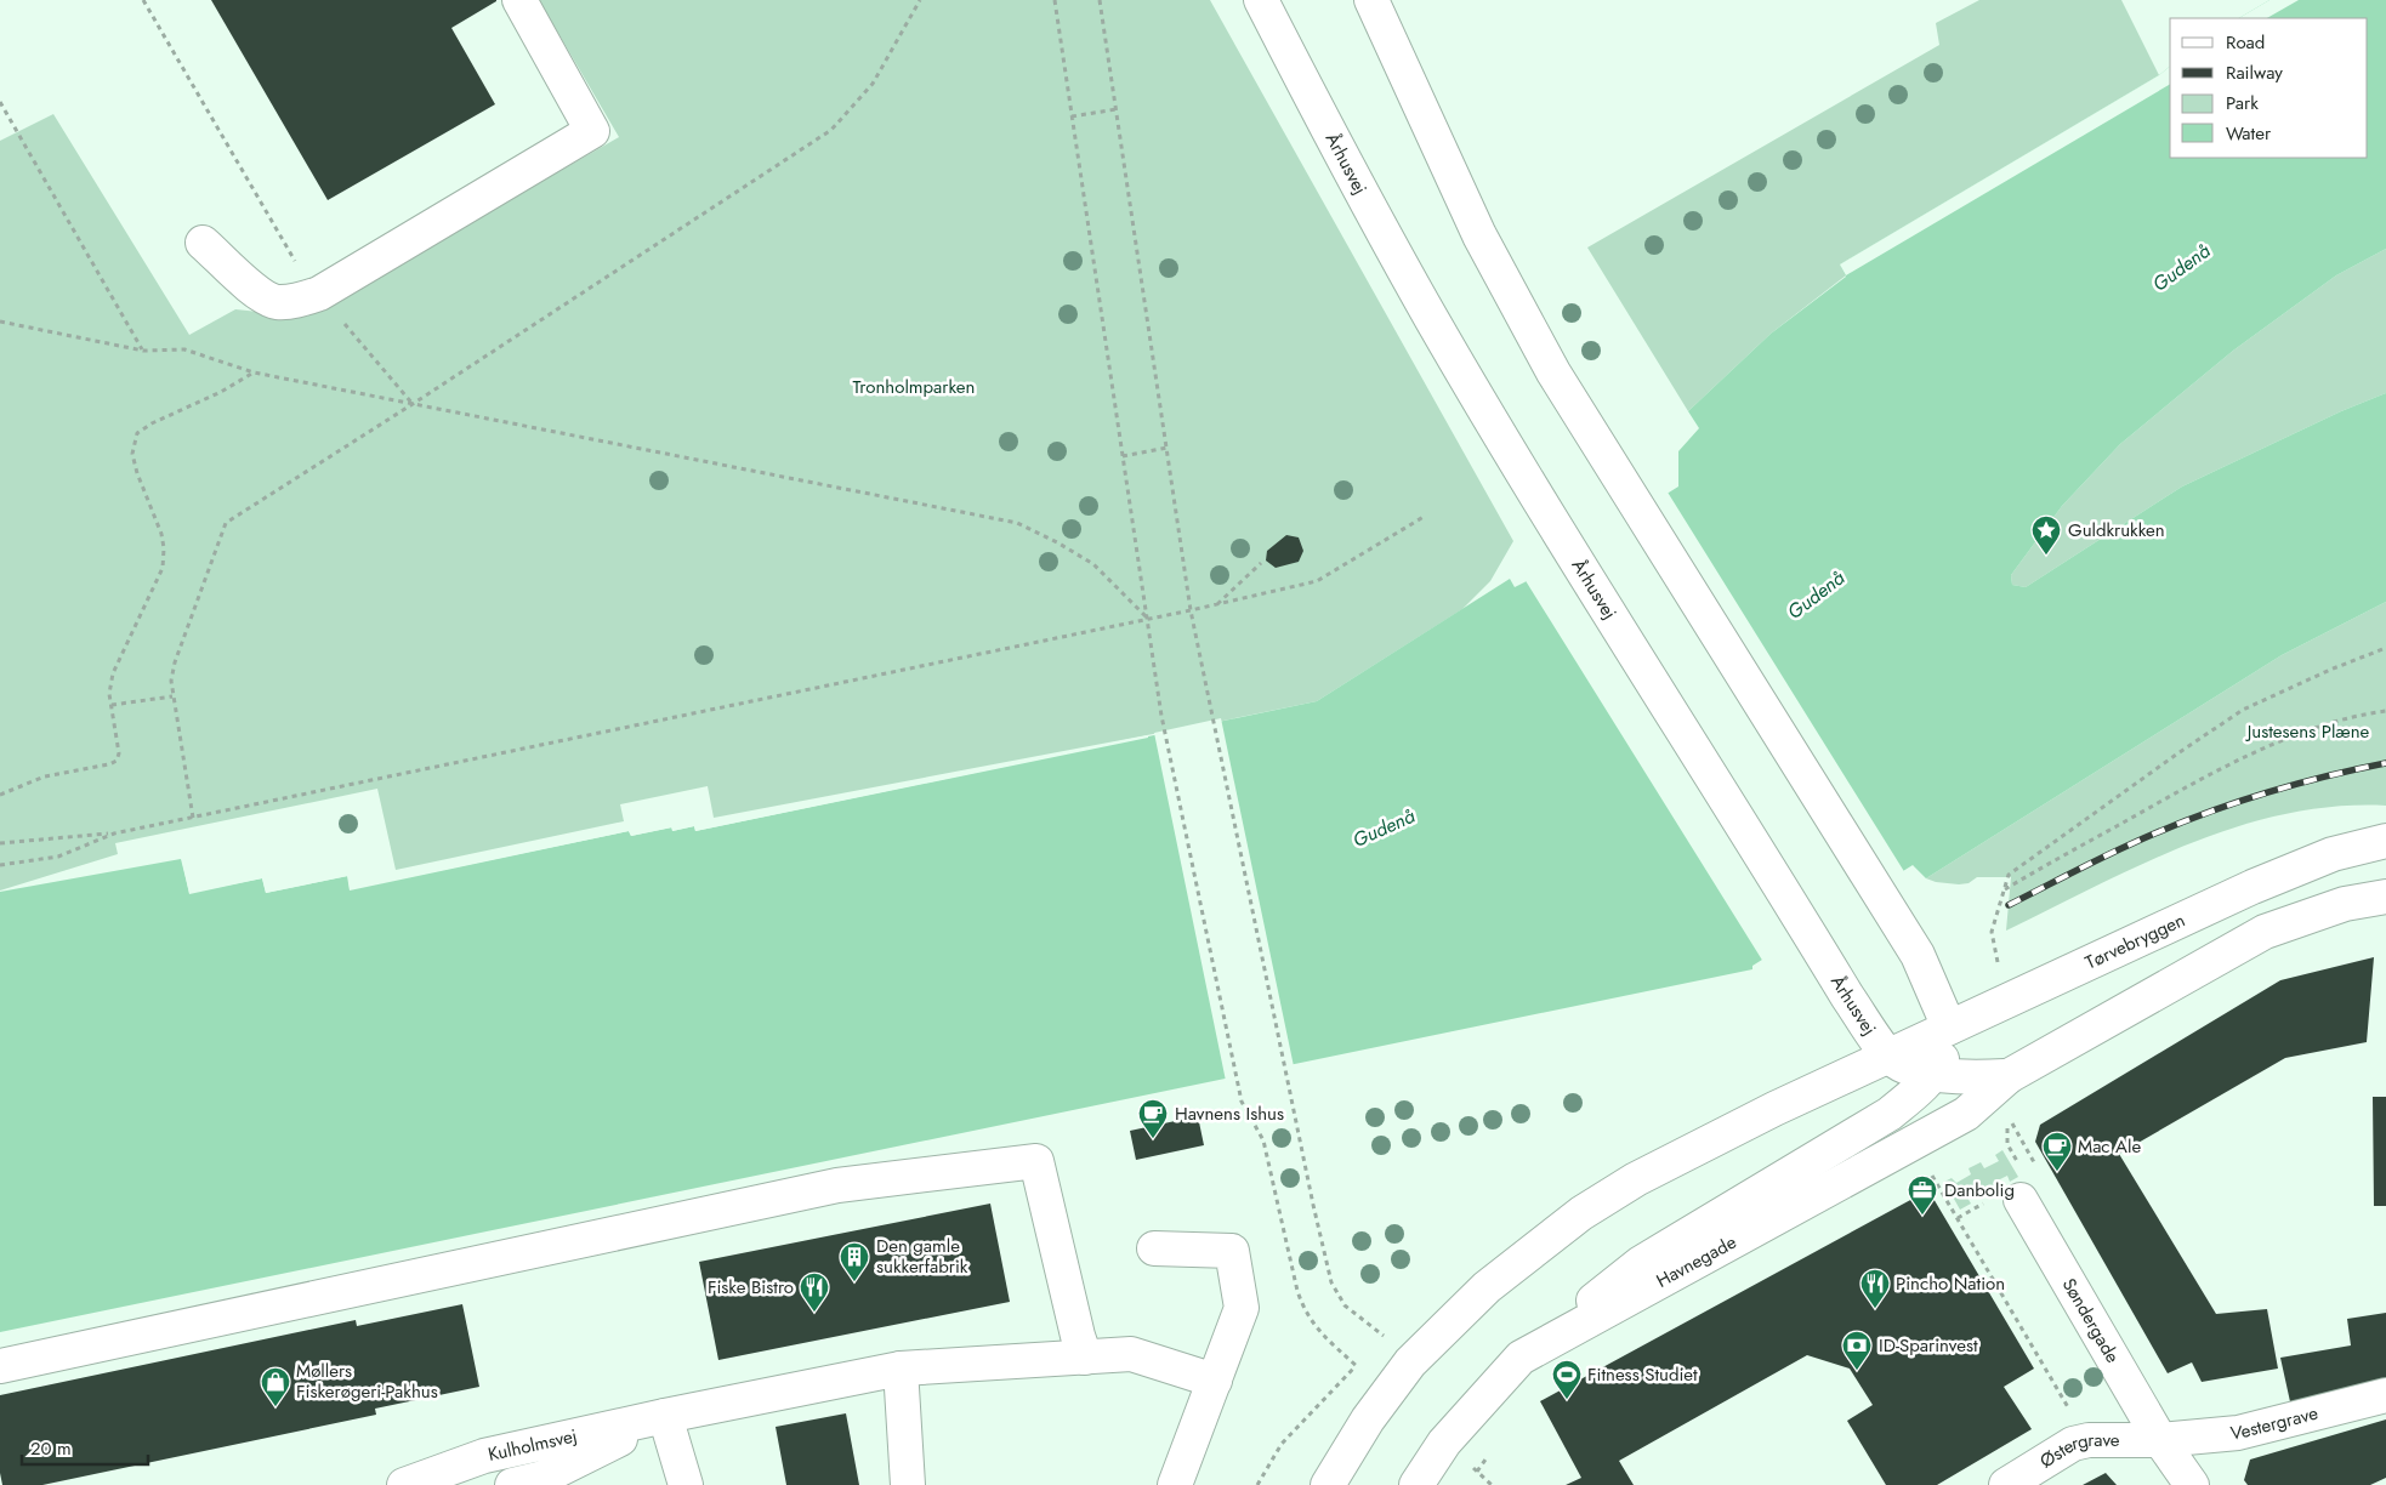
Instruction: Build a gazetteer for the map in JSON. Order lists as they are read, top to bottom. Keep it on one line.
{"streets":{"main road":["Århusvej","Tørvebryggen","Havnegade","Søndergade","Vestergrave","Kulholmsvej","Østergrave"]},"crossings":[["Århusvej","Tørvebryggen"],["Århusvej","Havnegade"],["Søndergade","Vestergrave"],["Søndergade","Østergrave"],["Vestergrave","Østergrave"]],"water":["Gudenå"],"parks":["Tronholmparken","Justesens Plæne"],"places":{"place":["Guldkrukken"],"cafe":["Havnens Ishus","Mac Ale"],"office":["Danbolig"],"building":["Den gamle sukkerfabrik"],"restaurant":["Pincho Nation","Fiske Bistro"],"bank":["ID-Sparinvest"],"sports":["Fitness Studiet"],"shop":["Møllers Fiskerøgeri-Pakhus"]},"legend":["Road","Railway","Park","Water"],"scale_bar":"20 m"}
